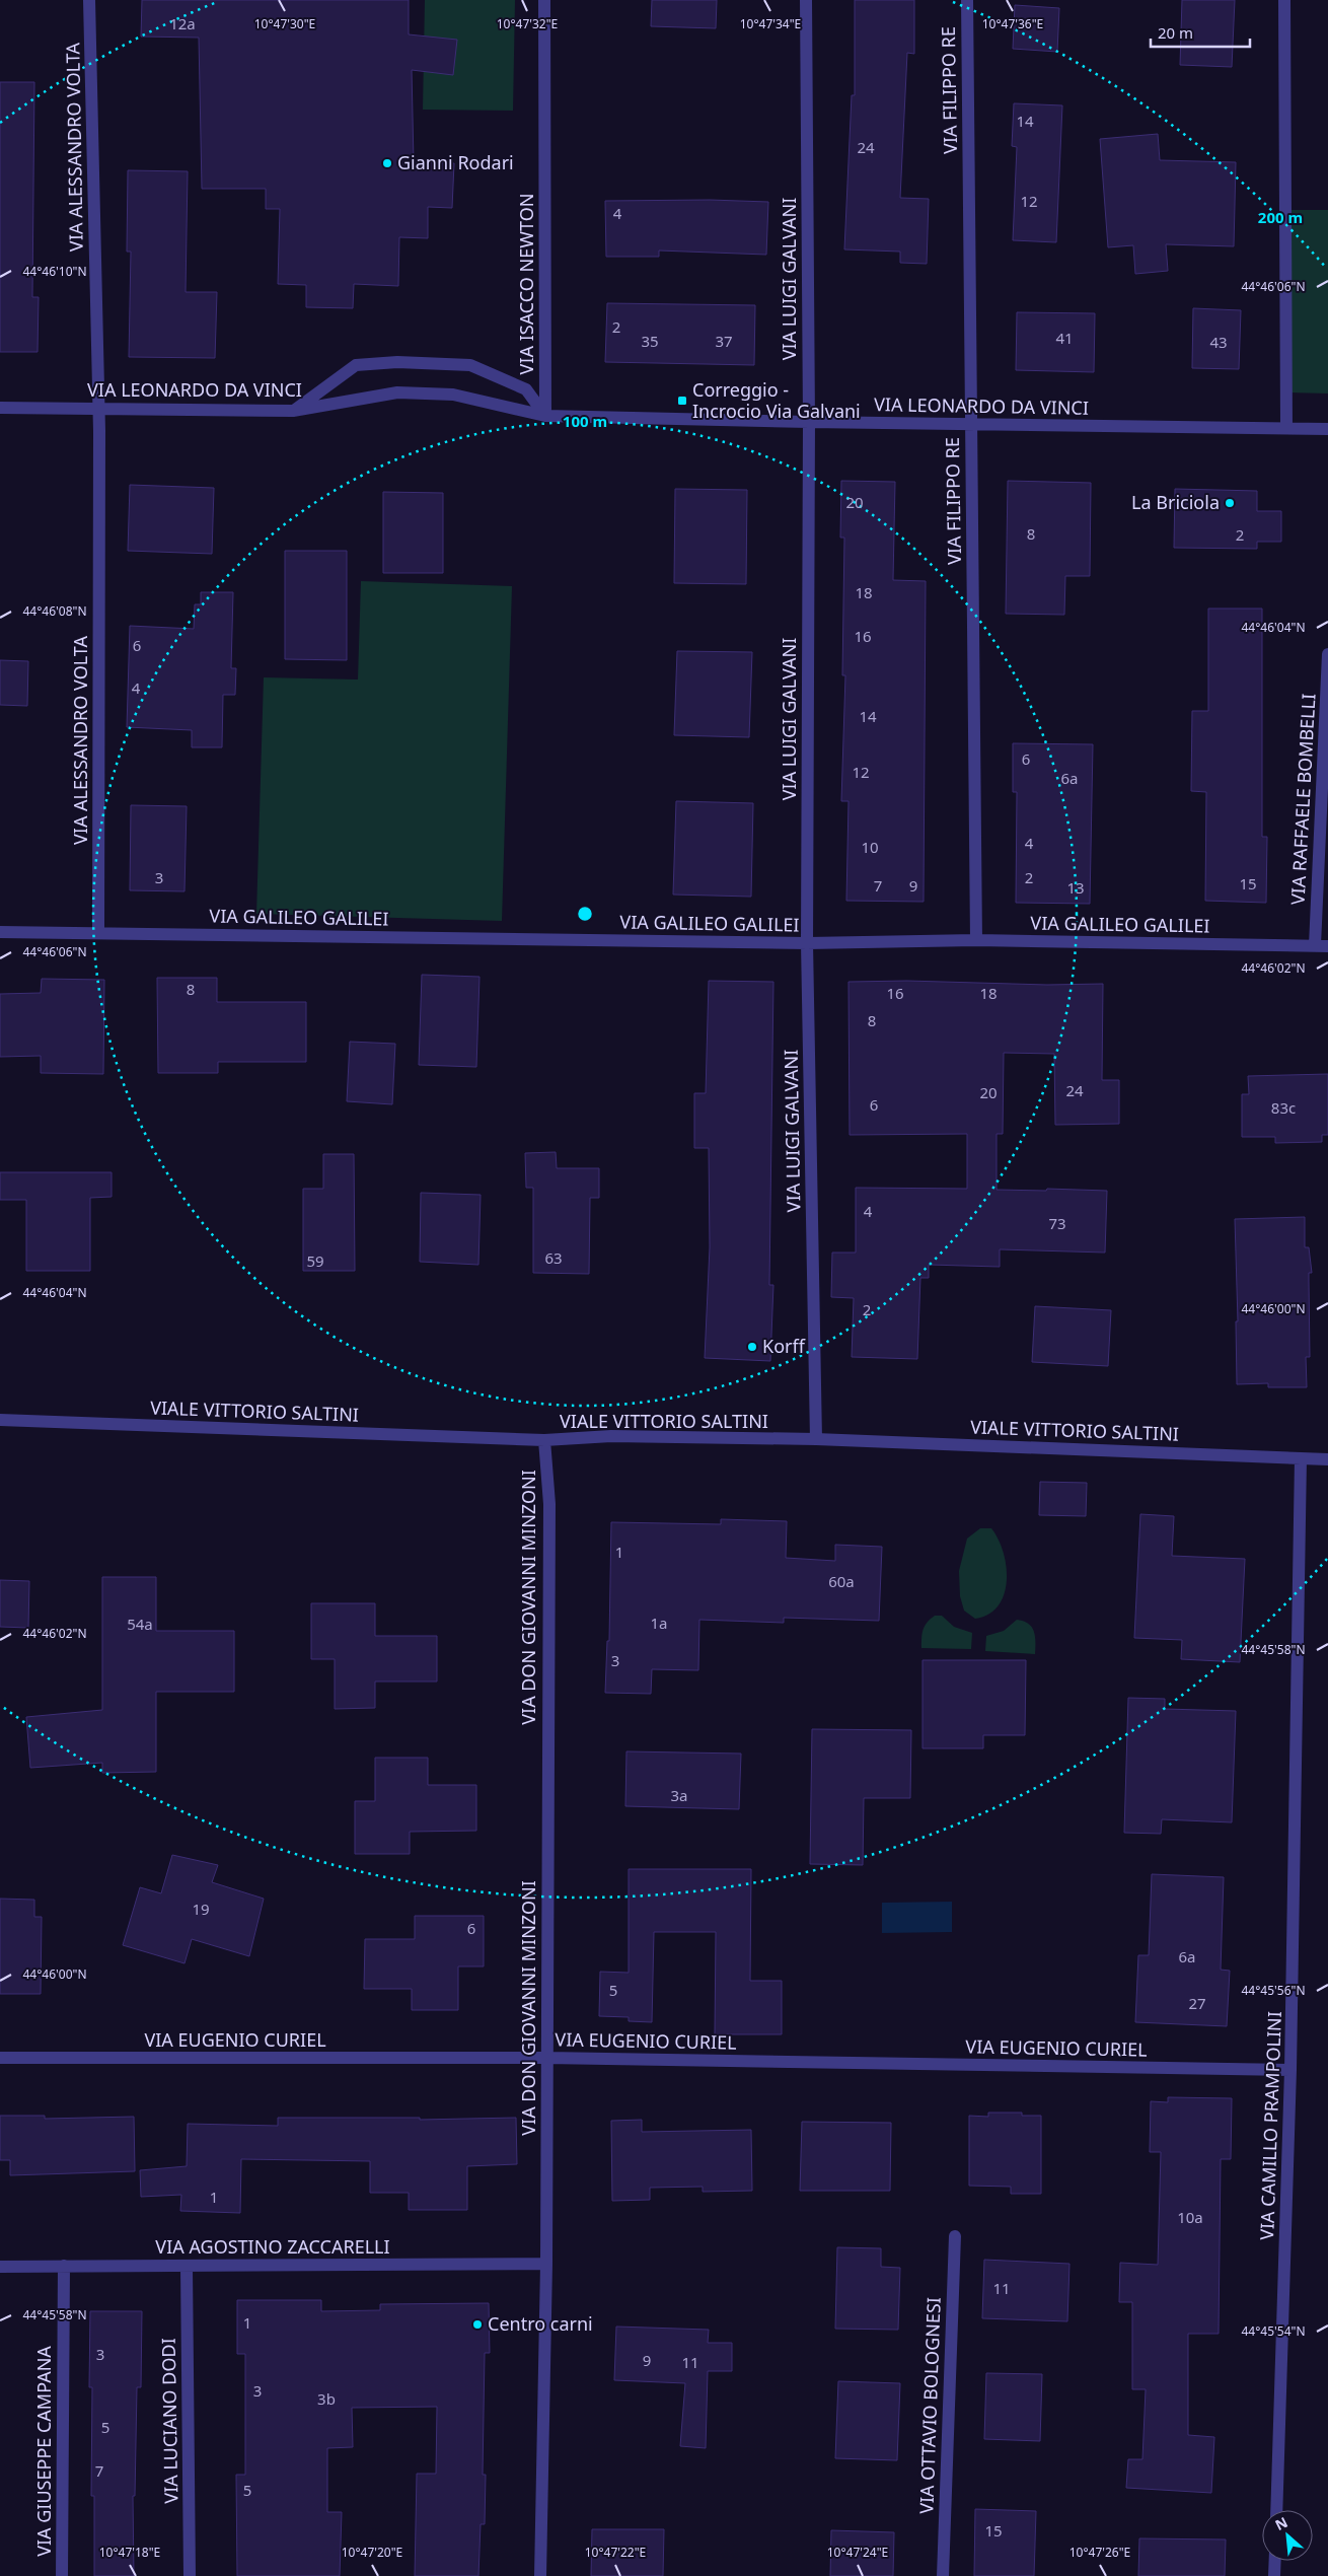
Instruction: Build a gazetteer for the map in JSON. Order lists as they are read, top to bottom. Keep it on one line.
{"streets":{"street":["VIA FILIPPO RE","VIA ALESSANDRO VOLTA","VIA LUIGI GALVANI","VIA ISACCO NEWTON","VIA LEONARDO DA VINCI","VIA RAFFAELE BOMBELLI","VIA GALILEO GALILEI","VIALE VITTORIO SALTINI","VIA DON GIOVANNI MINZONI","VIA EUGENIO CURIEL","VIA CAMILLO PRAMPOLINI","VIA AGOSTINO ZACCARELLI","VIA OTTAVIO BOLOGNESI","VIA LUCIANO DODI","VIA GIUSEPPE CAMPANA"]},"crossings":[["VIA FILIPPO RE","VIA LEONARDO DA VINCI"],["VIA FILIPPO RE","VIA GALILEO GALILEI"],["VIA ALESSANDRO VOLTA","VIA LEONARDO DA VINCI"],["VIA ALESSANDRO VOLTA","VIA GALILEO GALILEI"],["VIA LUIGI GALVANI","VIA LEONARDO DA VINCI"],["VIA LUIGI GALVANI","VIA GALILEO GALILEI"],["VIA LUIGI GALVANI","VIALE VITTORIO SALTINI"],["VIA ISACCO NEWTON","VIA LEONARDO DA VINCI"],["VIA RAFFAELE BOMBELLI","VIA GALILEO GALILEI"],["VIALE VITTORIO SALTINI","VIA DON GIOVANNI MINZONI"],["VIALE VITTORIO SALTINI","VIA CAMILLO PRAMPOLINI"],["VIA DON GIOVANNI MINZONI","VIA EUGENIO CURIEL"],["VIA DON GIOVANNI MINZONI","VIA AGOSTINO ZACCARELLI"],["VIA EUGENIO CURIEL","VIA CAMILLO PRAMPOLINI"],["VIA AGOSTINO ZACCARELLI","VIA LUCIANO DODI"],["VIA AGOSTINO ZACCARELLI","VIA GIUSEPPE CAMPANA"]],"places":{"other":["Gianni Rodari","La Briciola","Korff","Centro carni"],"transit":["Correggio - Incrocio Via Galvani"]},"house_numbers":["12a","14","24","12","4","2","41","35","37","43","20","8","2","18","16","6","4","14","6","12","6a","4","10","3","2","15","7","9","13","8","16","18","8","24","20","6","83c","4","73","63","59","2","1","60a","1a","54a","3","3a","19","6","6a","5","27","1","10a","11","1","3","9","11","3","3b","5","7","5","15"],"scale_bar":"20 m","north":"top left","coordinates":["10°47'30\"E","10°47'32\"E","10°47'34\"E","10°47'36\"E","44°46'10\"N","44°46'06\"N","44°46'08\"N","44°46'04\"N","44°46'02\"N","44°46'00\"N","44°45'58\"N","44°45'56\"N","44°45'54\"N","10°47'18\"E","10°47'20\"E","10°47'22\"E","10°47'24\"E","10°47'26\"E"],"rings":["200 m","100 m"]}
